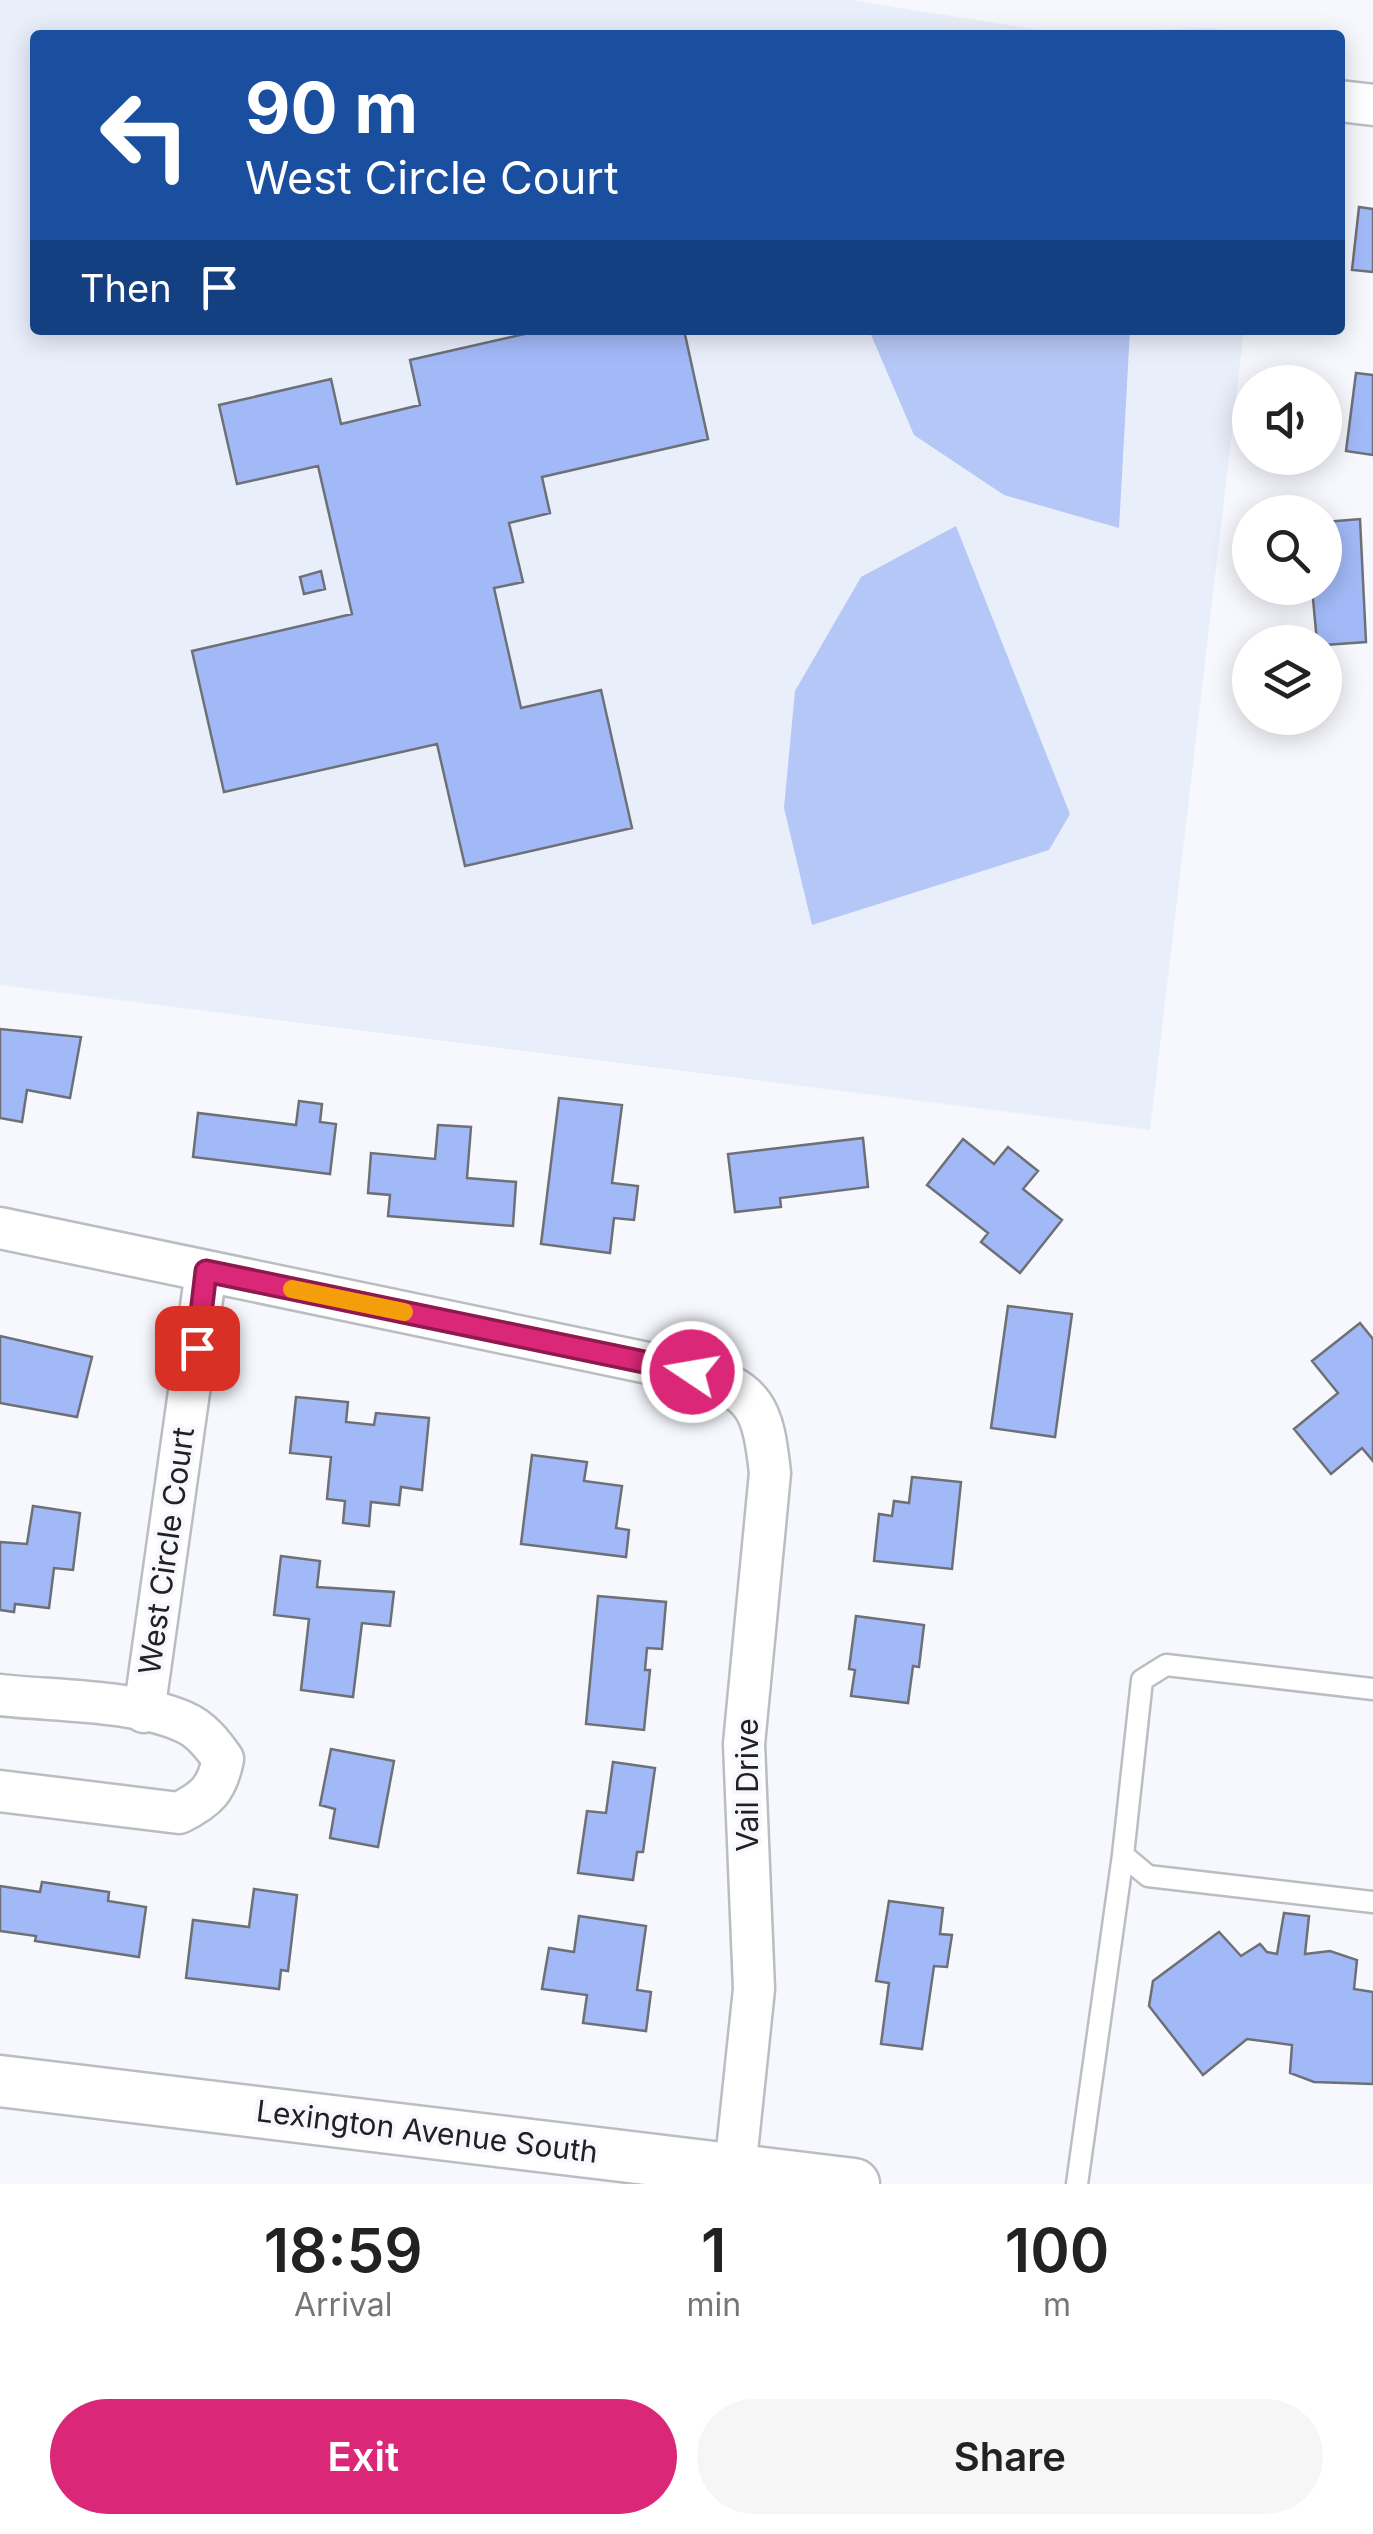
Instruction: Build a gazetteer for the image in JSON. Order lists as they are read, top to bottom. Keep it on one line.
{"streets":{"street":["West Circle Court","Vail Drive","Lexington Avenue South"]},"crossings":[["West Circle Court","Vail Drive"],["Vail Drive","Lexington Avenue South"]],"page":{"turn":["90 m","West Circle Court"],"then":"Then","eta":["18:59","Arrival","1","min","100","m"],"buttons":["Exit","Share"]}}
